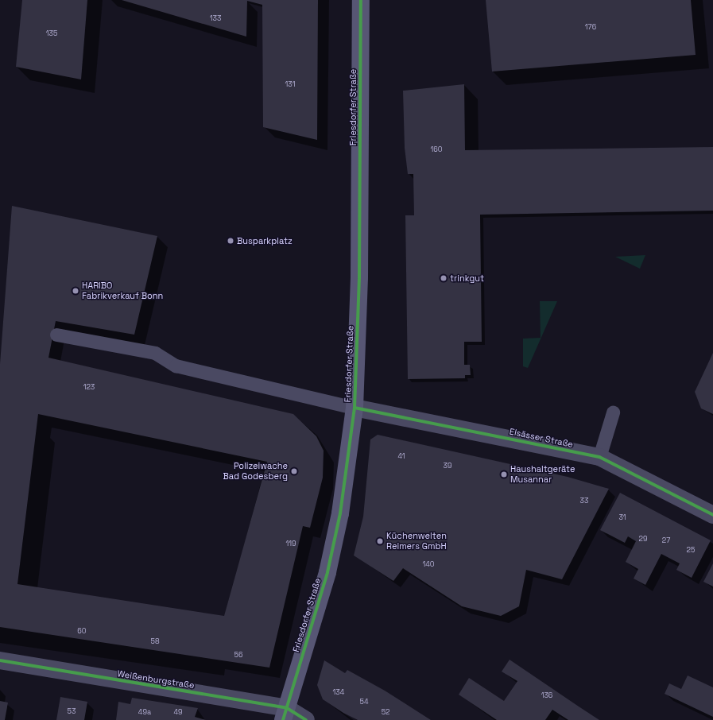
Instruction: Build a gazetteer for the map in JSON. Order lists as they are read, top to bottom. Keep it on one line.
{"streets":{"street":["Friesdorfer Straße","Elsässer Straße","Weißenburgstraße"]},"crossings":[["Friesdorfer Straße","Elsässer Straße"],["Friesdorfer Straße","Weißenburgstraße"]],"places":["Busparkplatz","trinkgut","HARIBO Fabrikverkauf Bonn","Polizeiwache Bad Godesberg","Haushaltgeräte Musannar","Küchenwelten Reimers GmbH"],"house_numbers":["133","176","135","131","160","123","41","39","33","31","29","27","119","25","140","60","58","56","134","136","54","53","49a","49","52"]}
